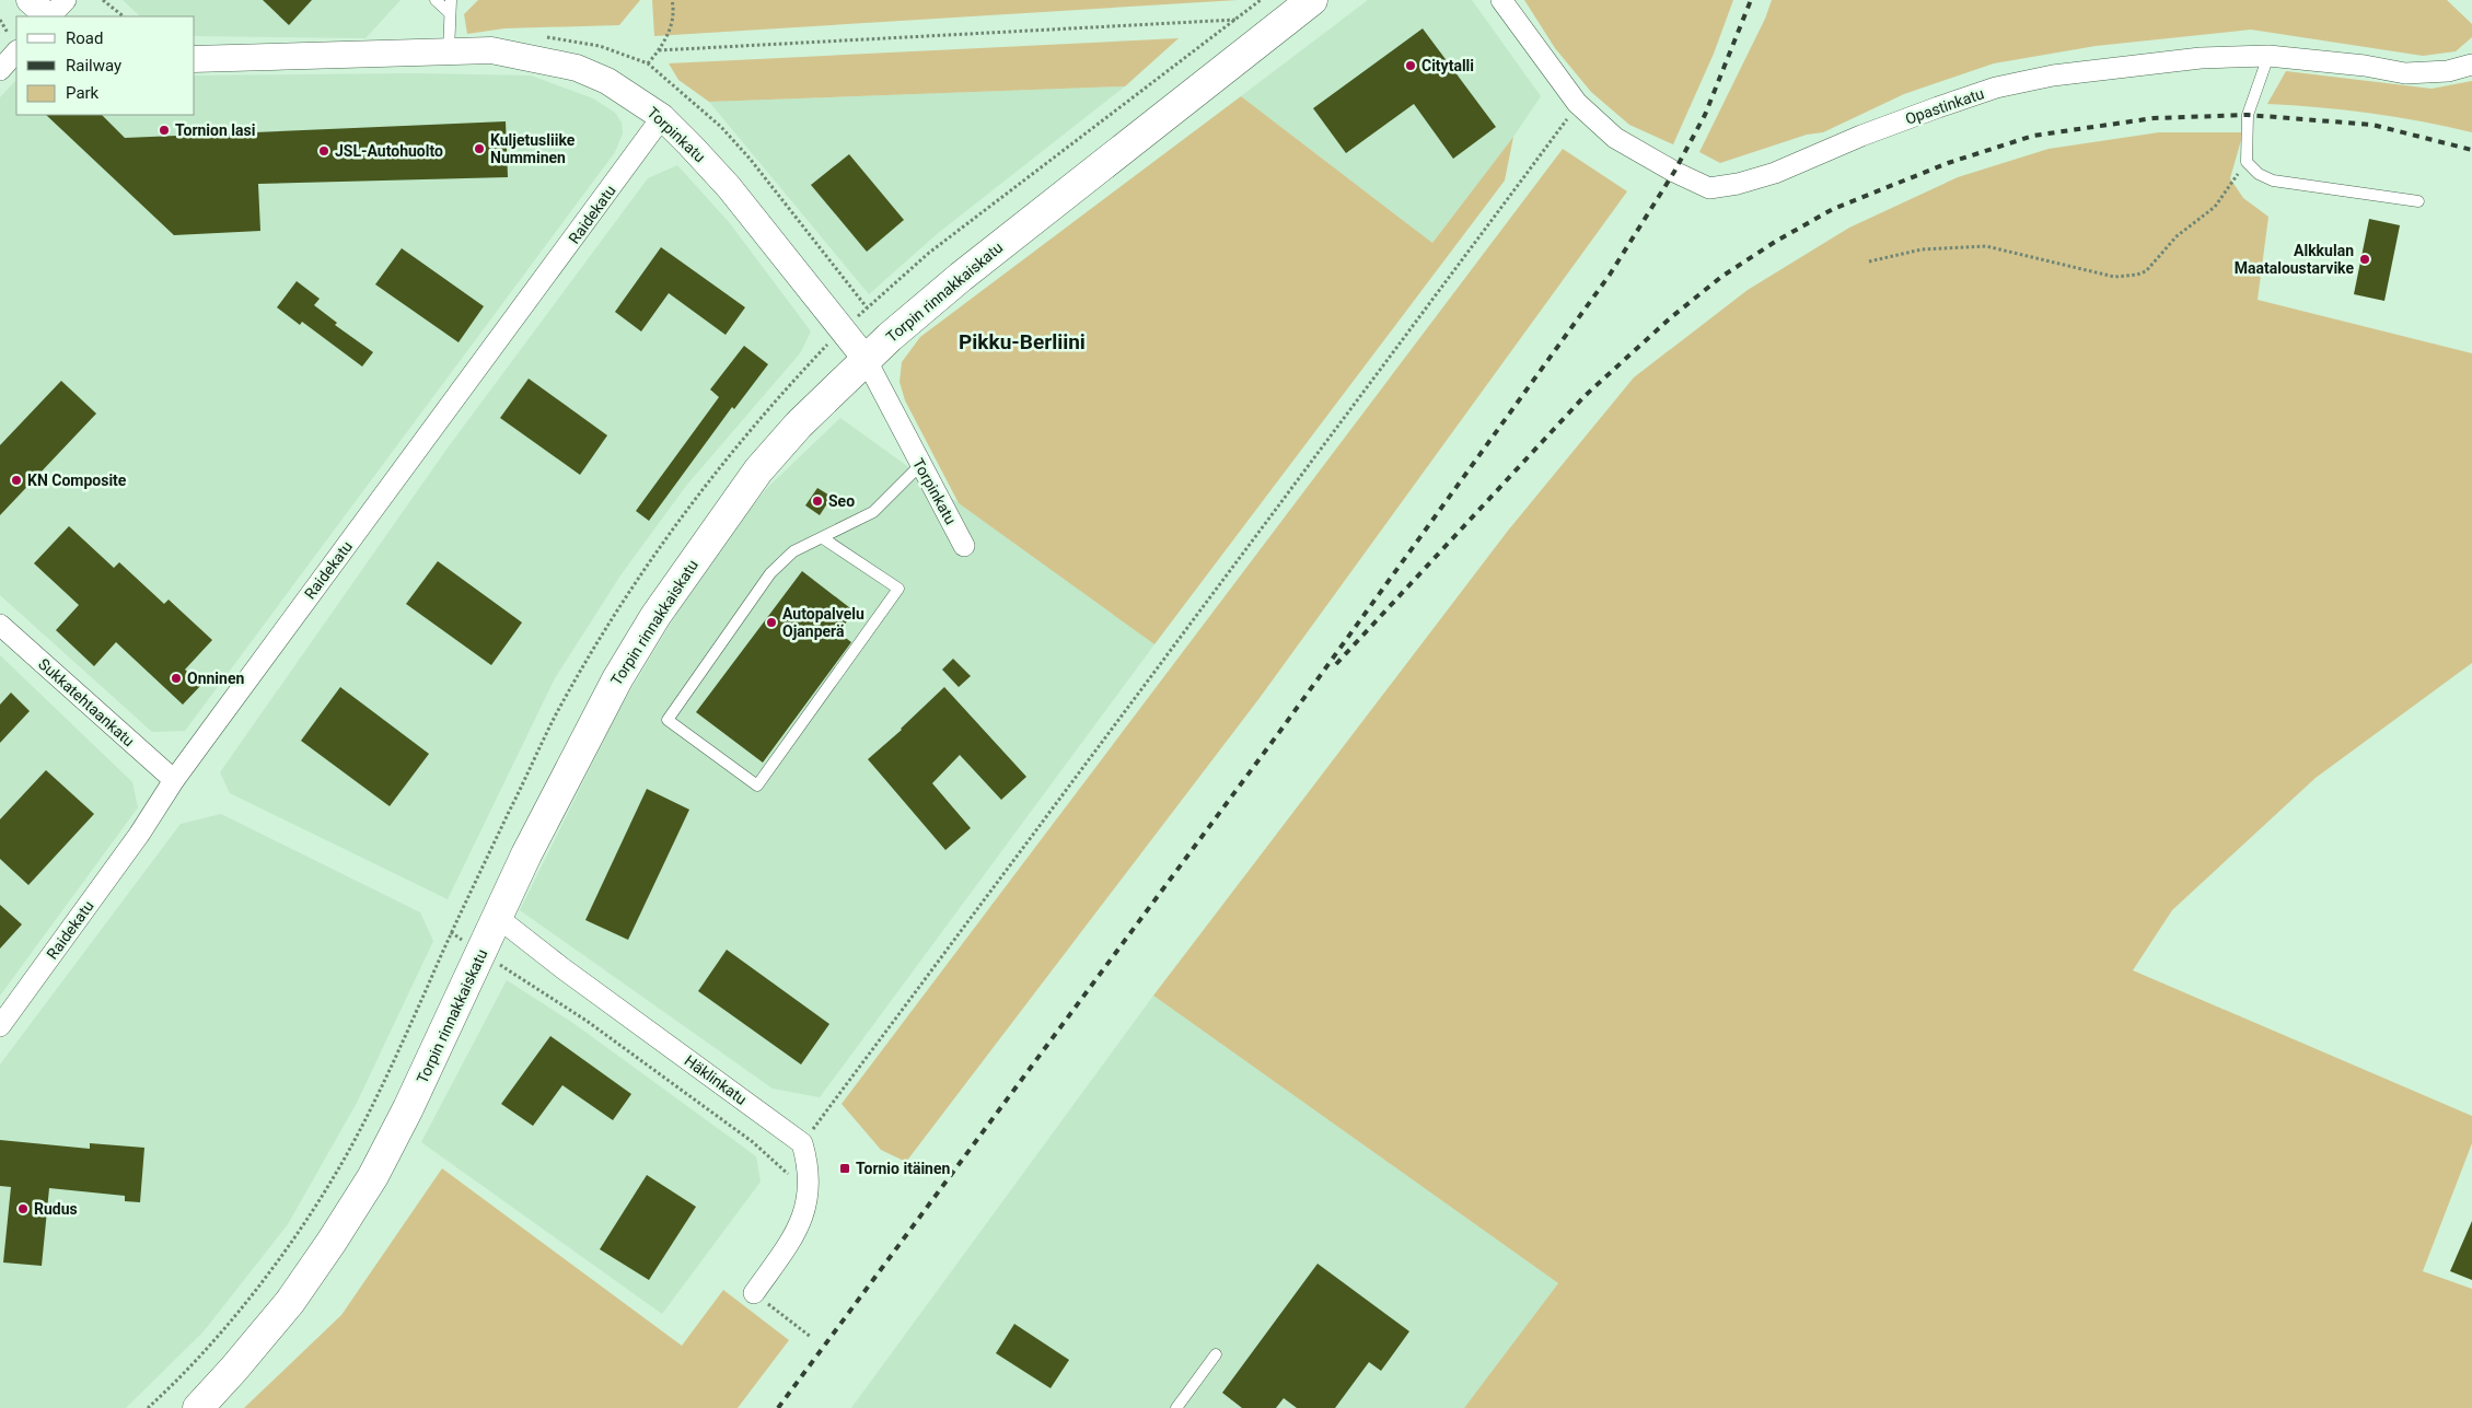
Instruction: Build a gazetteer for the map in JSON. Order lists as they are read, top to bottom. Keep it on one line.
{"streets":{"main road":["Torpin rinnakkaiskatu"],"street":["Opastinkatu","Torpinkatu","Raidekatu","Sukkatehtaankatu","Häklinkatu"]},"crossings":[["Torpinkatu","Raidekatu"],["Torpinkatu","Torpin rinnakkaiskatu"],["Raidekatu","Sukkatehtaankatu"],["Torpin rinnakkaiskatu","Häklinkatu"]],"districts":["Pikku-Berliini"],"places":{"other":["Citytalli","Tornion lasi","Kuljetusliike Numminen","JSL-Autohuolto","Alkkulan Maataloustarvike","KN Composite","Seo","Autopalvelu Ojanperä","Onninen","Rudus"],"transit":["Tornio itäinen"]},"legend":["Road","Railway","Park"]}
